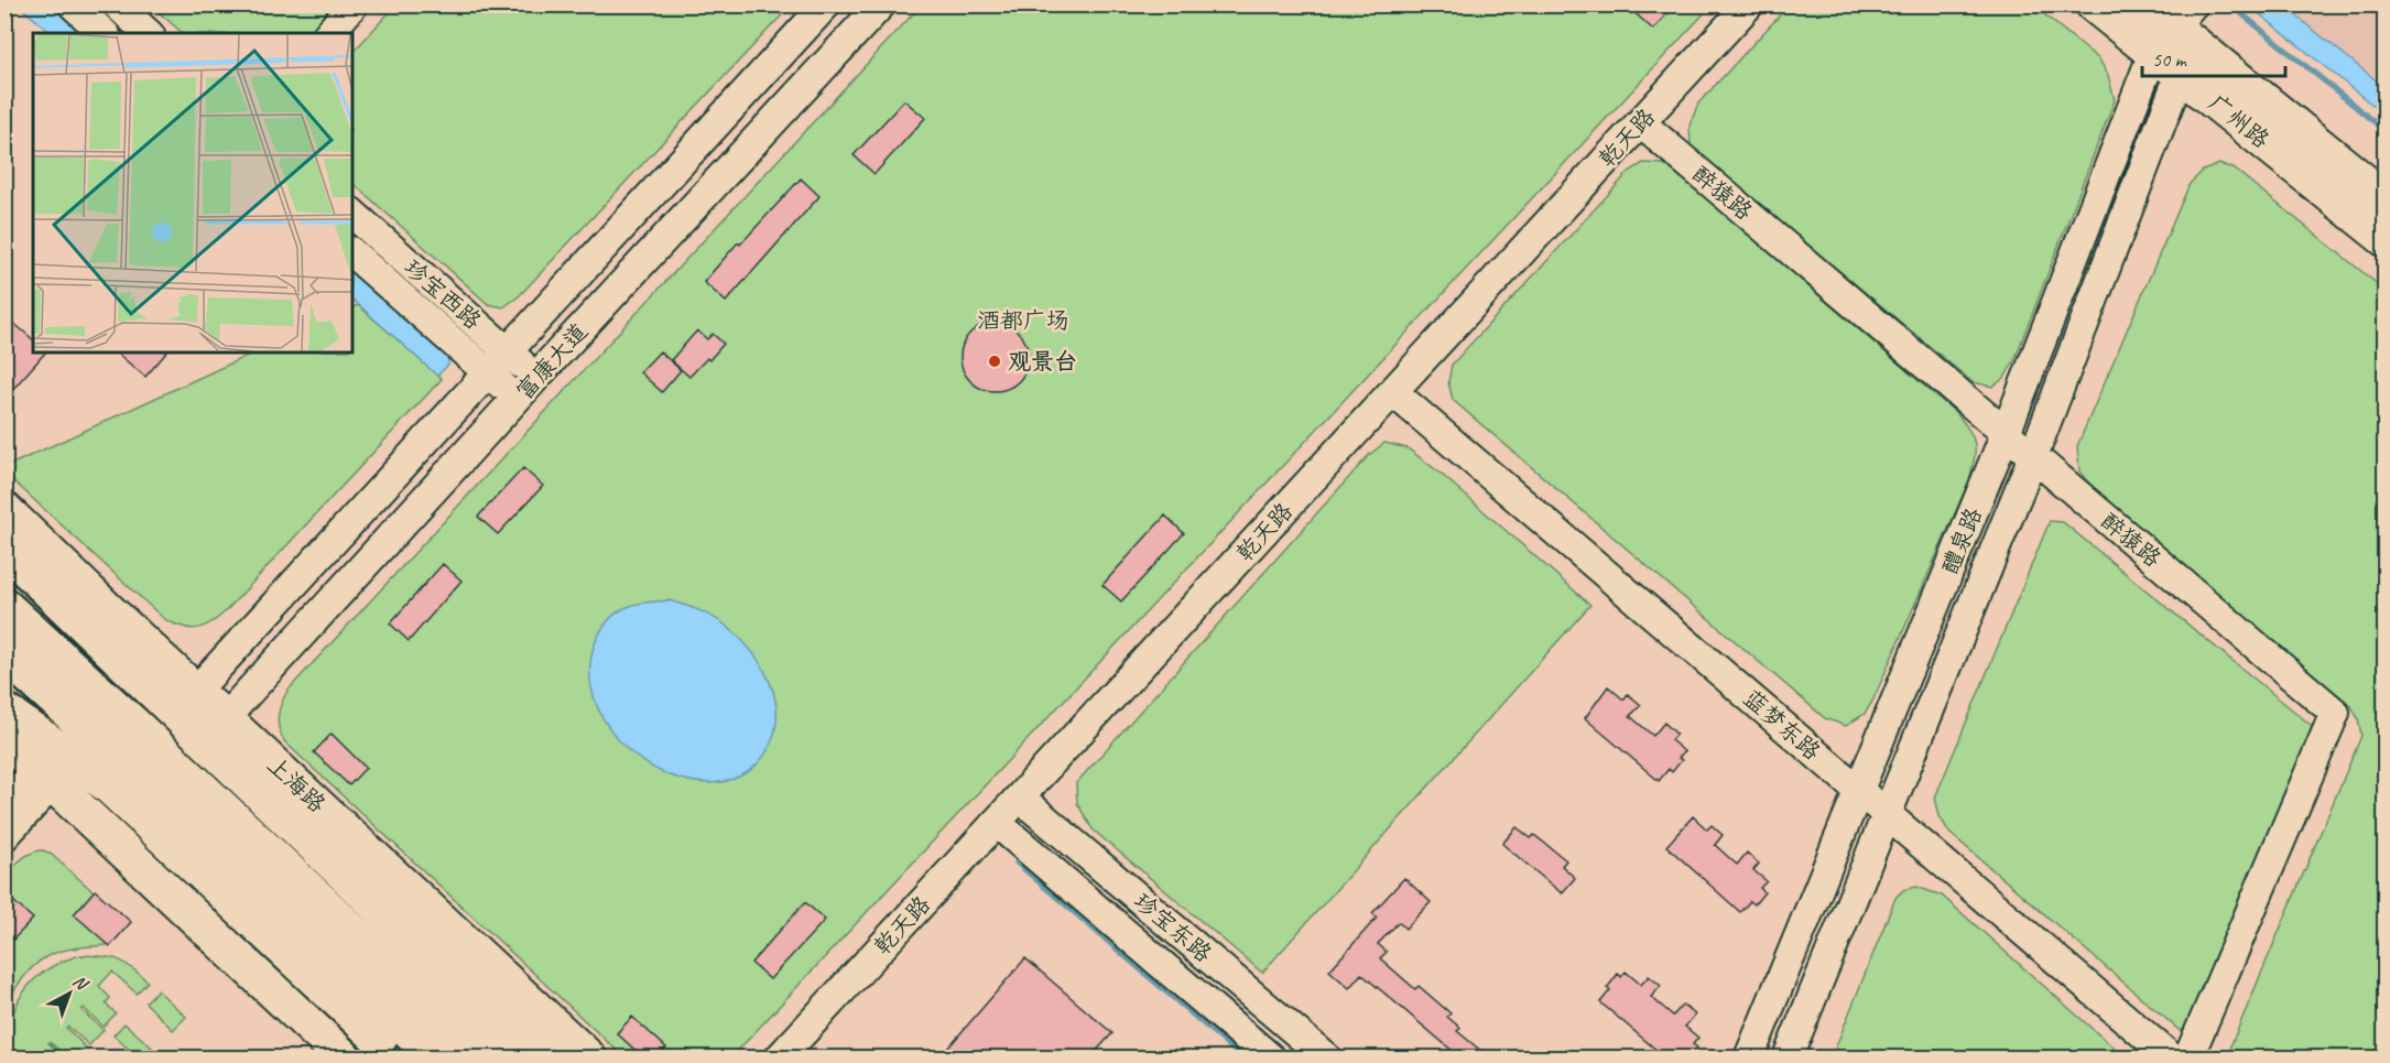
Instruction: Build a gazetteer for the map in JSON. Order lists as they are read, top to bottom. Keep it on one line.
{"streets":{"main road":["广州路","上海路"],"street":["乾天路","醉猿路","珍宝西路","富康大道","醴泉路","蓝梦东路","珍宝东路"]},"crossings":[["广州路","醴泉路"],["乾天路","醉猿路"],["乾天路","蓝梦东路"],["乾天路","珍宝东路"],["醉猿路","醴泉路"],["珍宝西路","富康大道"],["富康大道","上海路"],["醴泉路","蓝梦东路"]],"parks":["酒都广场"],"places":["观景台"],"scale_bar":"50 m","north":"top right"}
